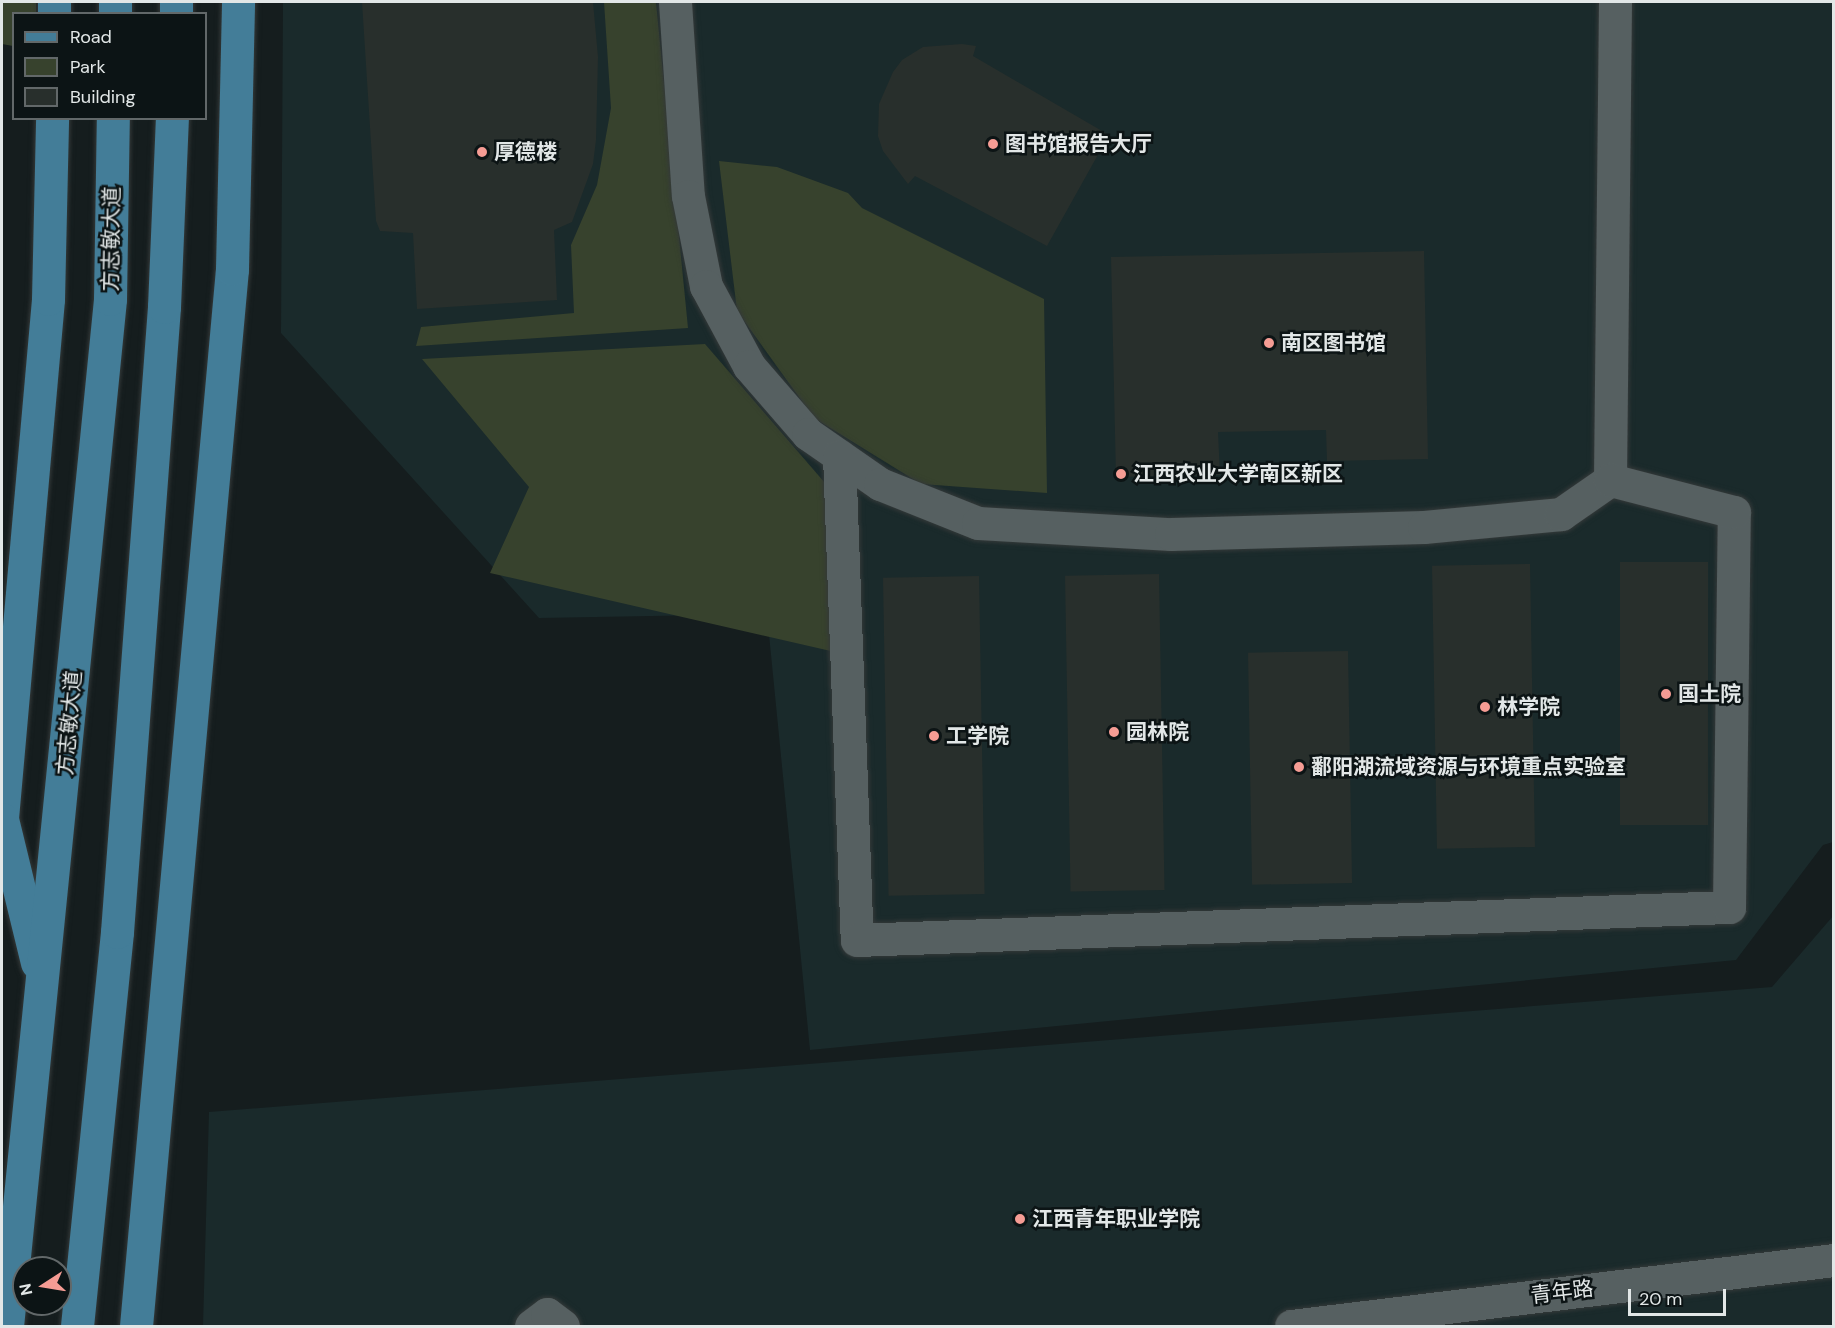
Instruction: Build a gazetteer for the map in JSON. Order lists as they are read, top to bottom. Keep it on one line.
{"streets":{"main road":["方志敏大道"],"street":["青年路"]},"places":["图书馆报告大厅","厚德楼","南区图书馆","江西农业大学南区新区","国土院","林学院","园林院","工学院","鄱阳湖流域资源与环境重点实验室","江西青年职业学院"],"legend":["Road","Park","Building"],"scale_bar":"20 m","north":"left"}
